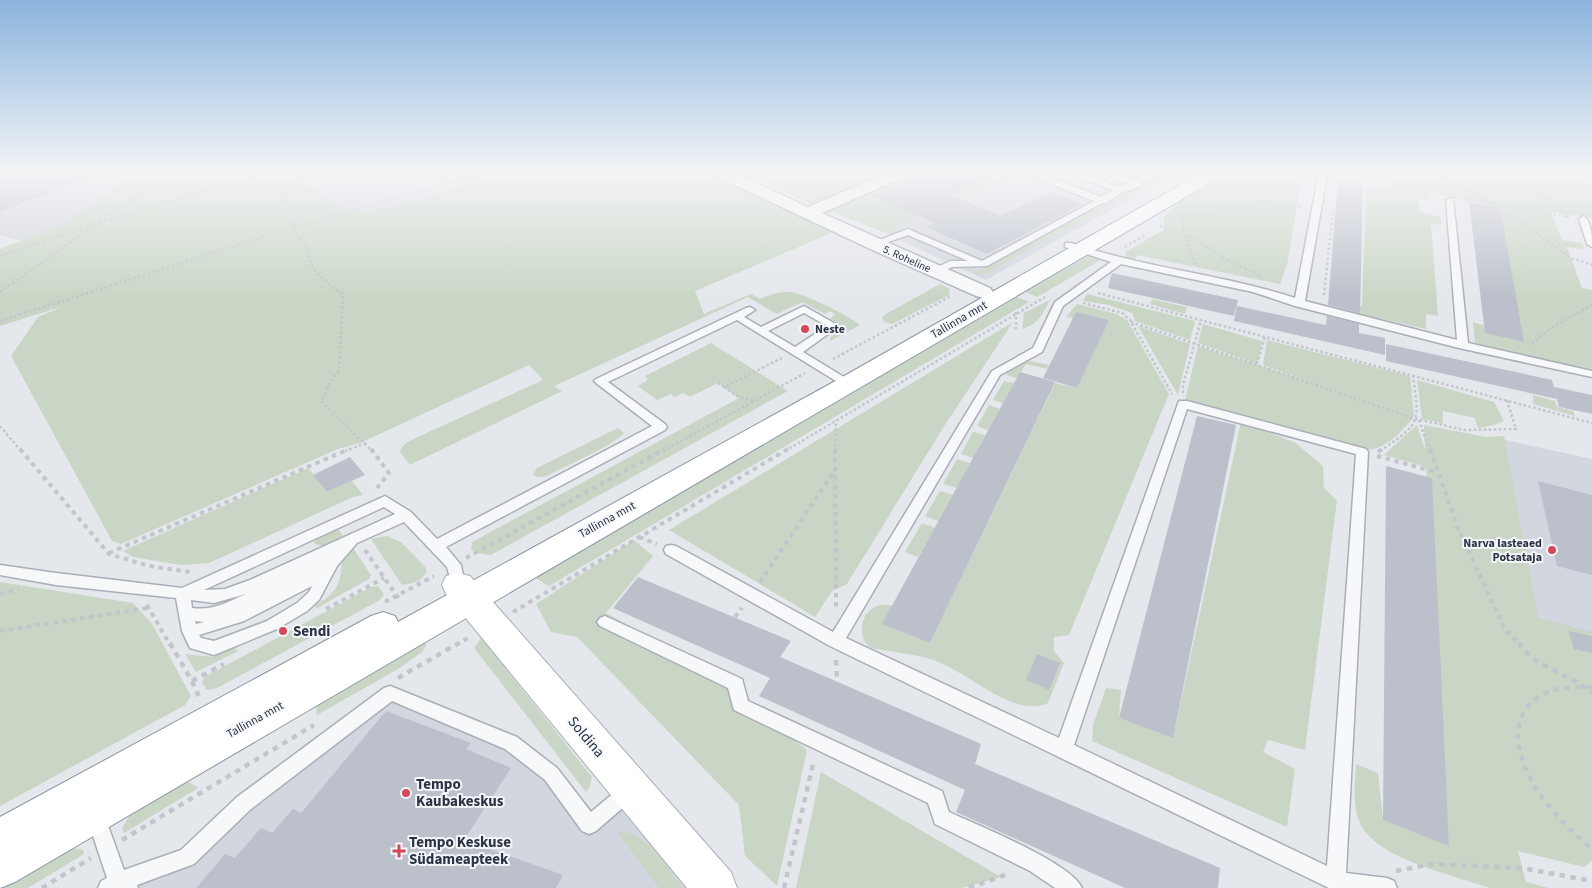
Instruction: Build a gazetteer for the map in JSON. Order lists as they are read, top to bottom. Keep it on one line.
{"streets":{"main road":["Tallinna mnt","Soldina"],"street":["5. Roheline"]},"crossings":[["5. Roheline","Tallinna mnt"],["Tallinna mnt","Soldina"]],"places":{"other":["Neste","Narva lasteaed Potsataja","Sendi","Tempo Kaubakeskus"],"health":["Tempo Keskuse Südameapteek"]}}
